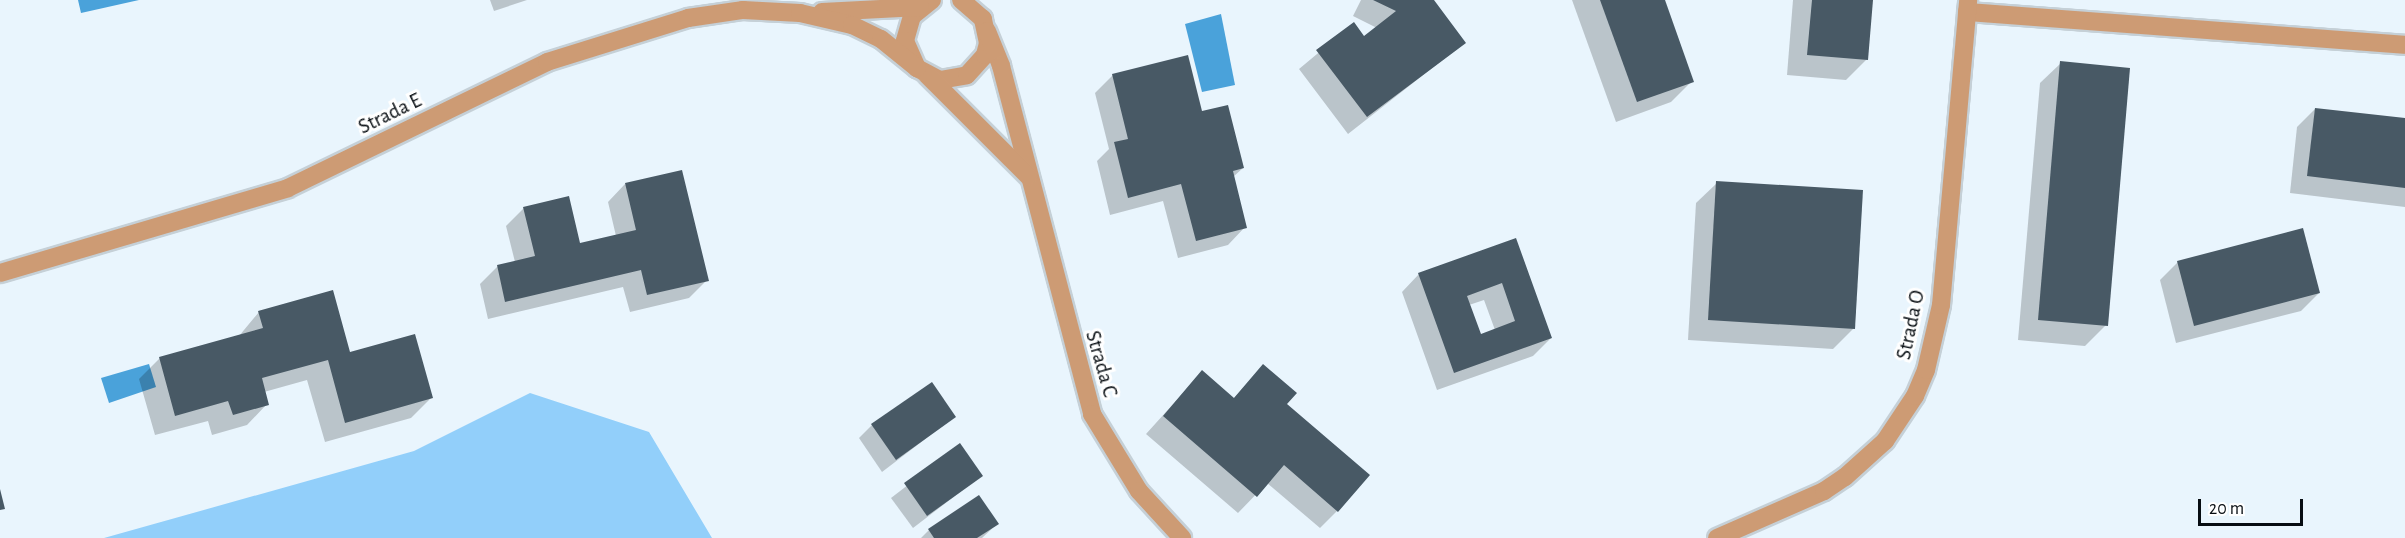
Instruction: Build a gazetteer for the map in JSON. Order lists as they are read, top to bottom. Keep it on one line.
{"streets":{"street":["Strada E","Strada O","Strada C"]},"scale_bar":"20 m"}
